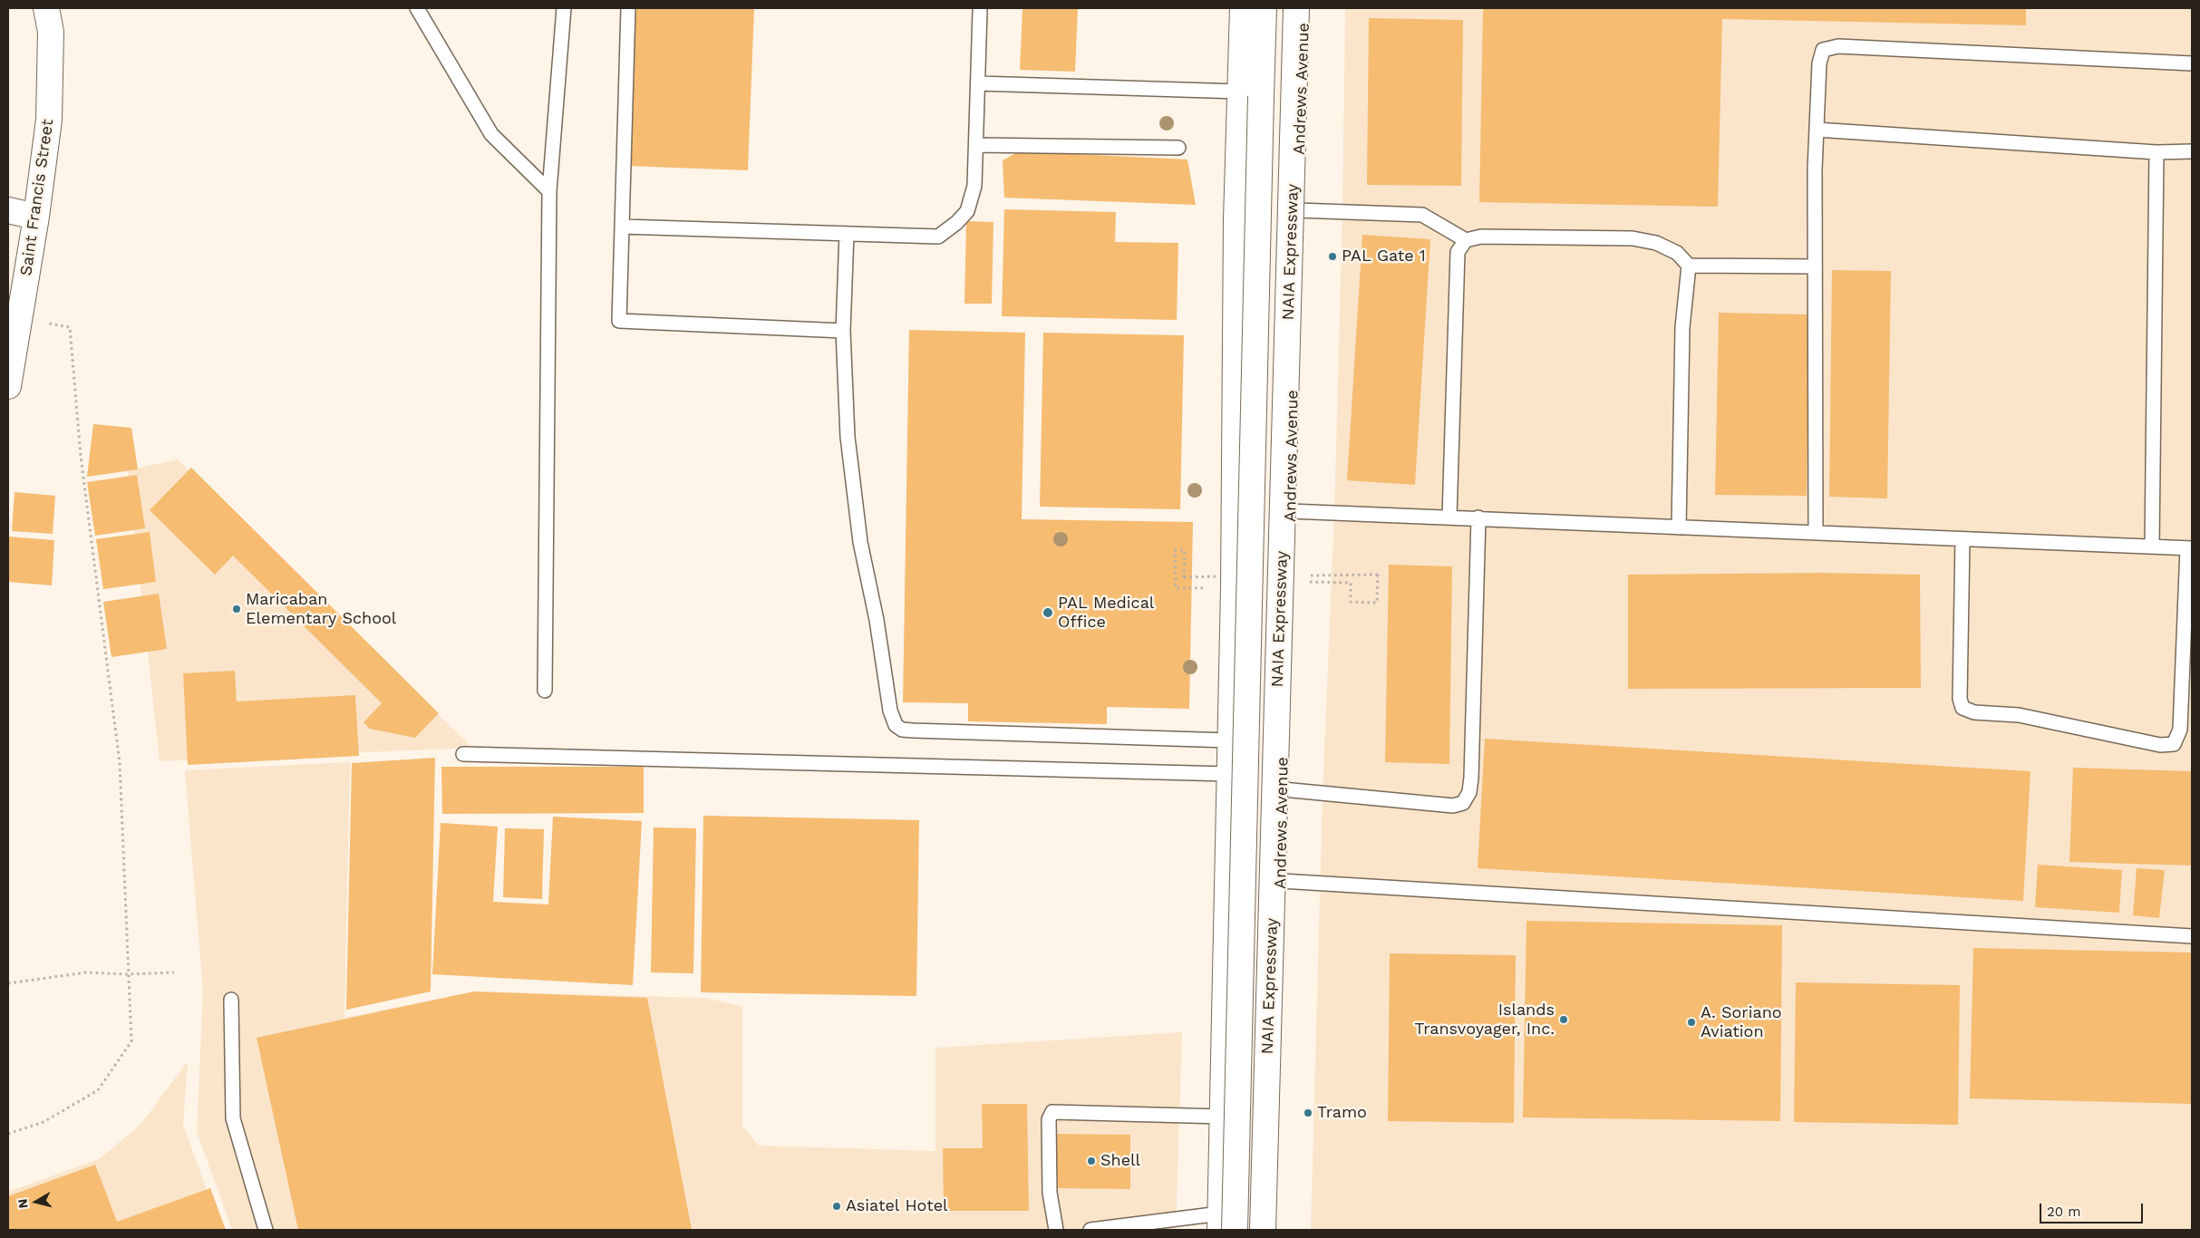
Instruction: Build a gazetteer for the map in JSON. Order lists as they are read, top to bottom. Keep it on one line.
{"streets":{"main road":["Andrews Avenue","Saint Francis Street","NAIA Expressway"]},"places":["PAL Gate 1","Maricaban Elementary School","PAL Medical Office","Islands Transvoyager, Inc.","A. Soriano Aviation","Tramo","Shell","Asiatel Hotel"],"scale_bar":"20 m","north":"left"}
